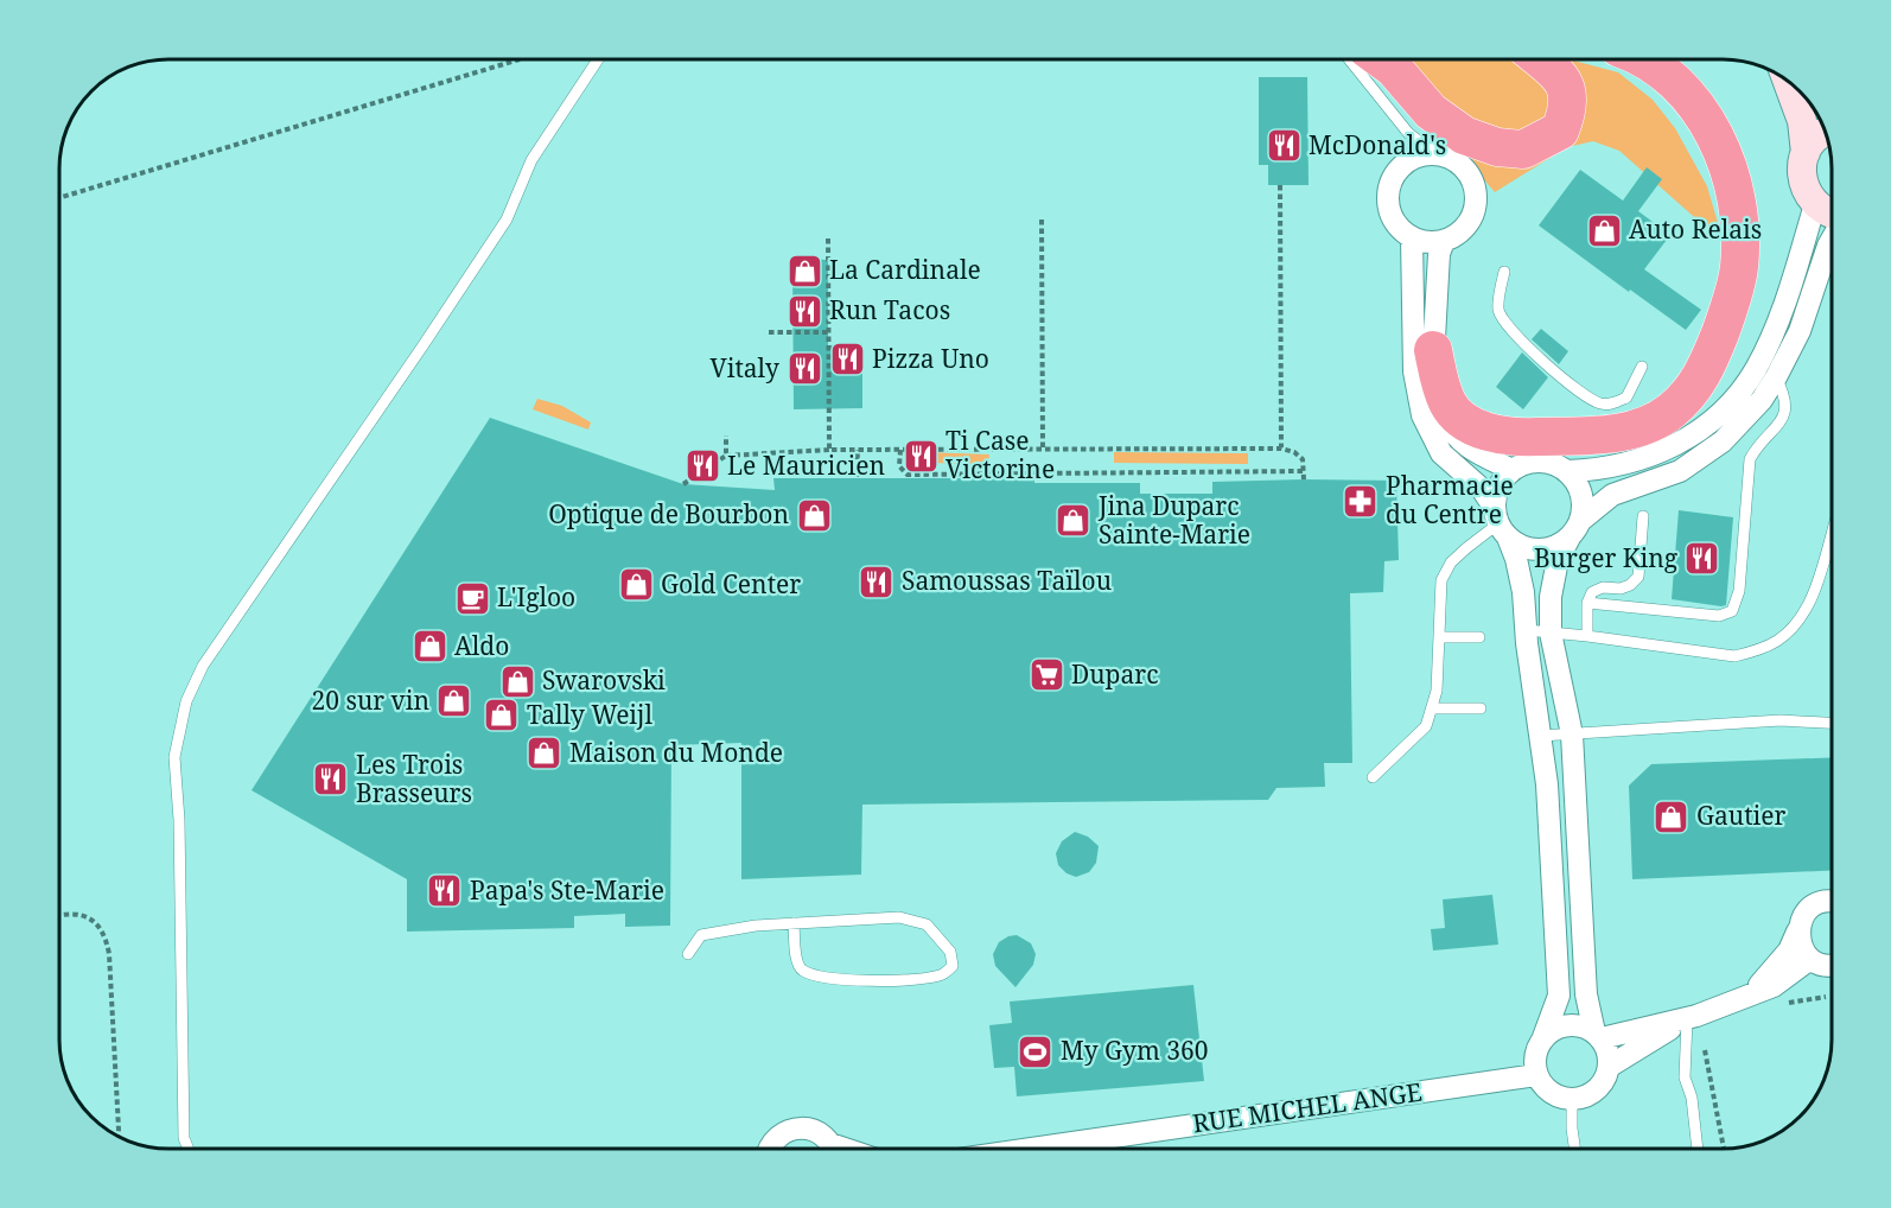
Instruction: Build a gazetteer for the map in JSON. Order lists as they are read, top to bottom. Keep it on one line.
{"streets":{"street":["RUE MICHEL ANGE"]},"places":{"restaurant":["McDonald's","Run Tacos","Pizza Uno","Vitaly","Ti Case Victorine","Le Mauricien","Burger King","Samoussas Taïlou","Les Trois Brasseurs","Papa's Ste-Marie"],"shop":["Auto Relais","La Cardinale","Optique de Bourbon","Jina Duparc Sainte-Marie","Gold Center","Aldo","Swarovski","20 sur vin","Tally Weijl","Maison du Monde","Gautier"],"pharmacy":["Pharmacie du Centre"],"cafe":["L'Igloo"],"supermarket":["Duparc"],"sports":["My Gym 360"]}}
